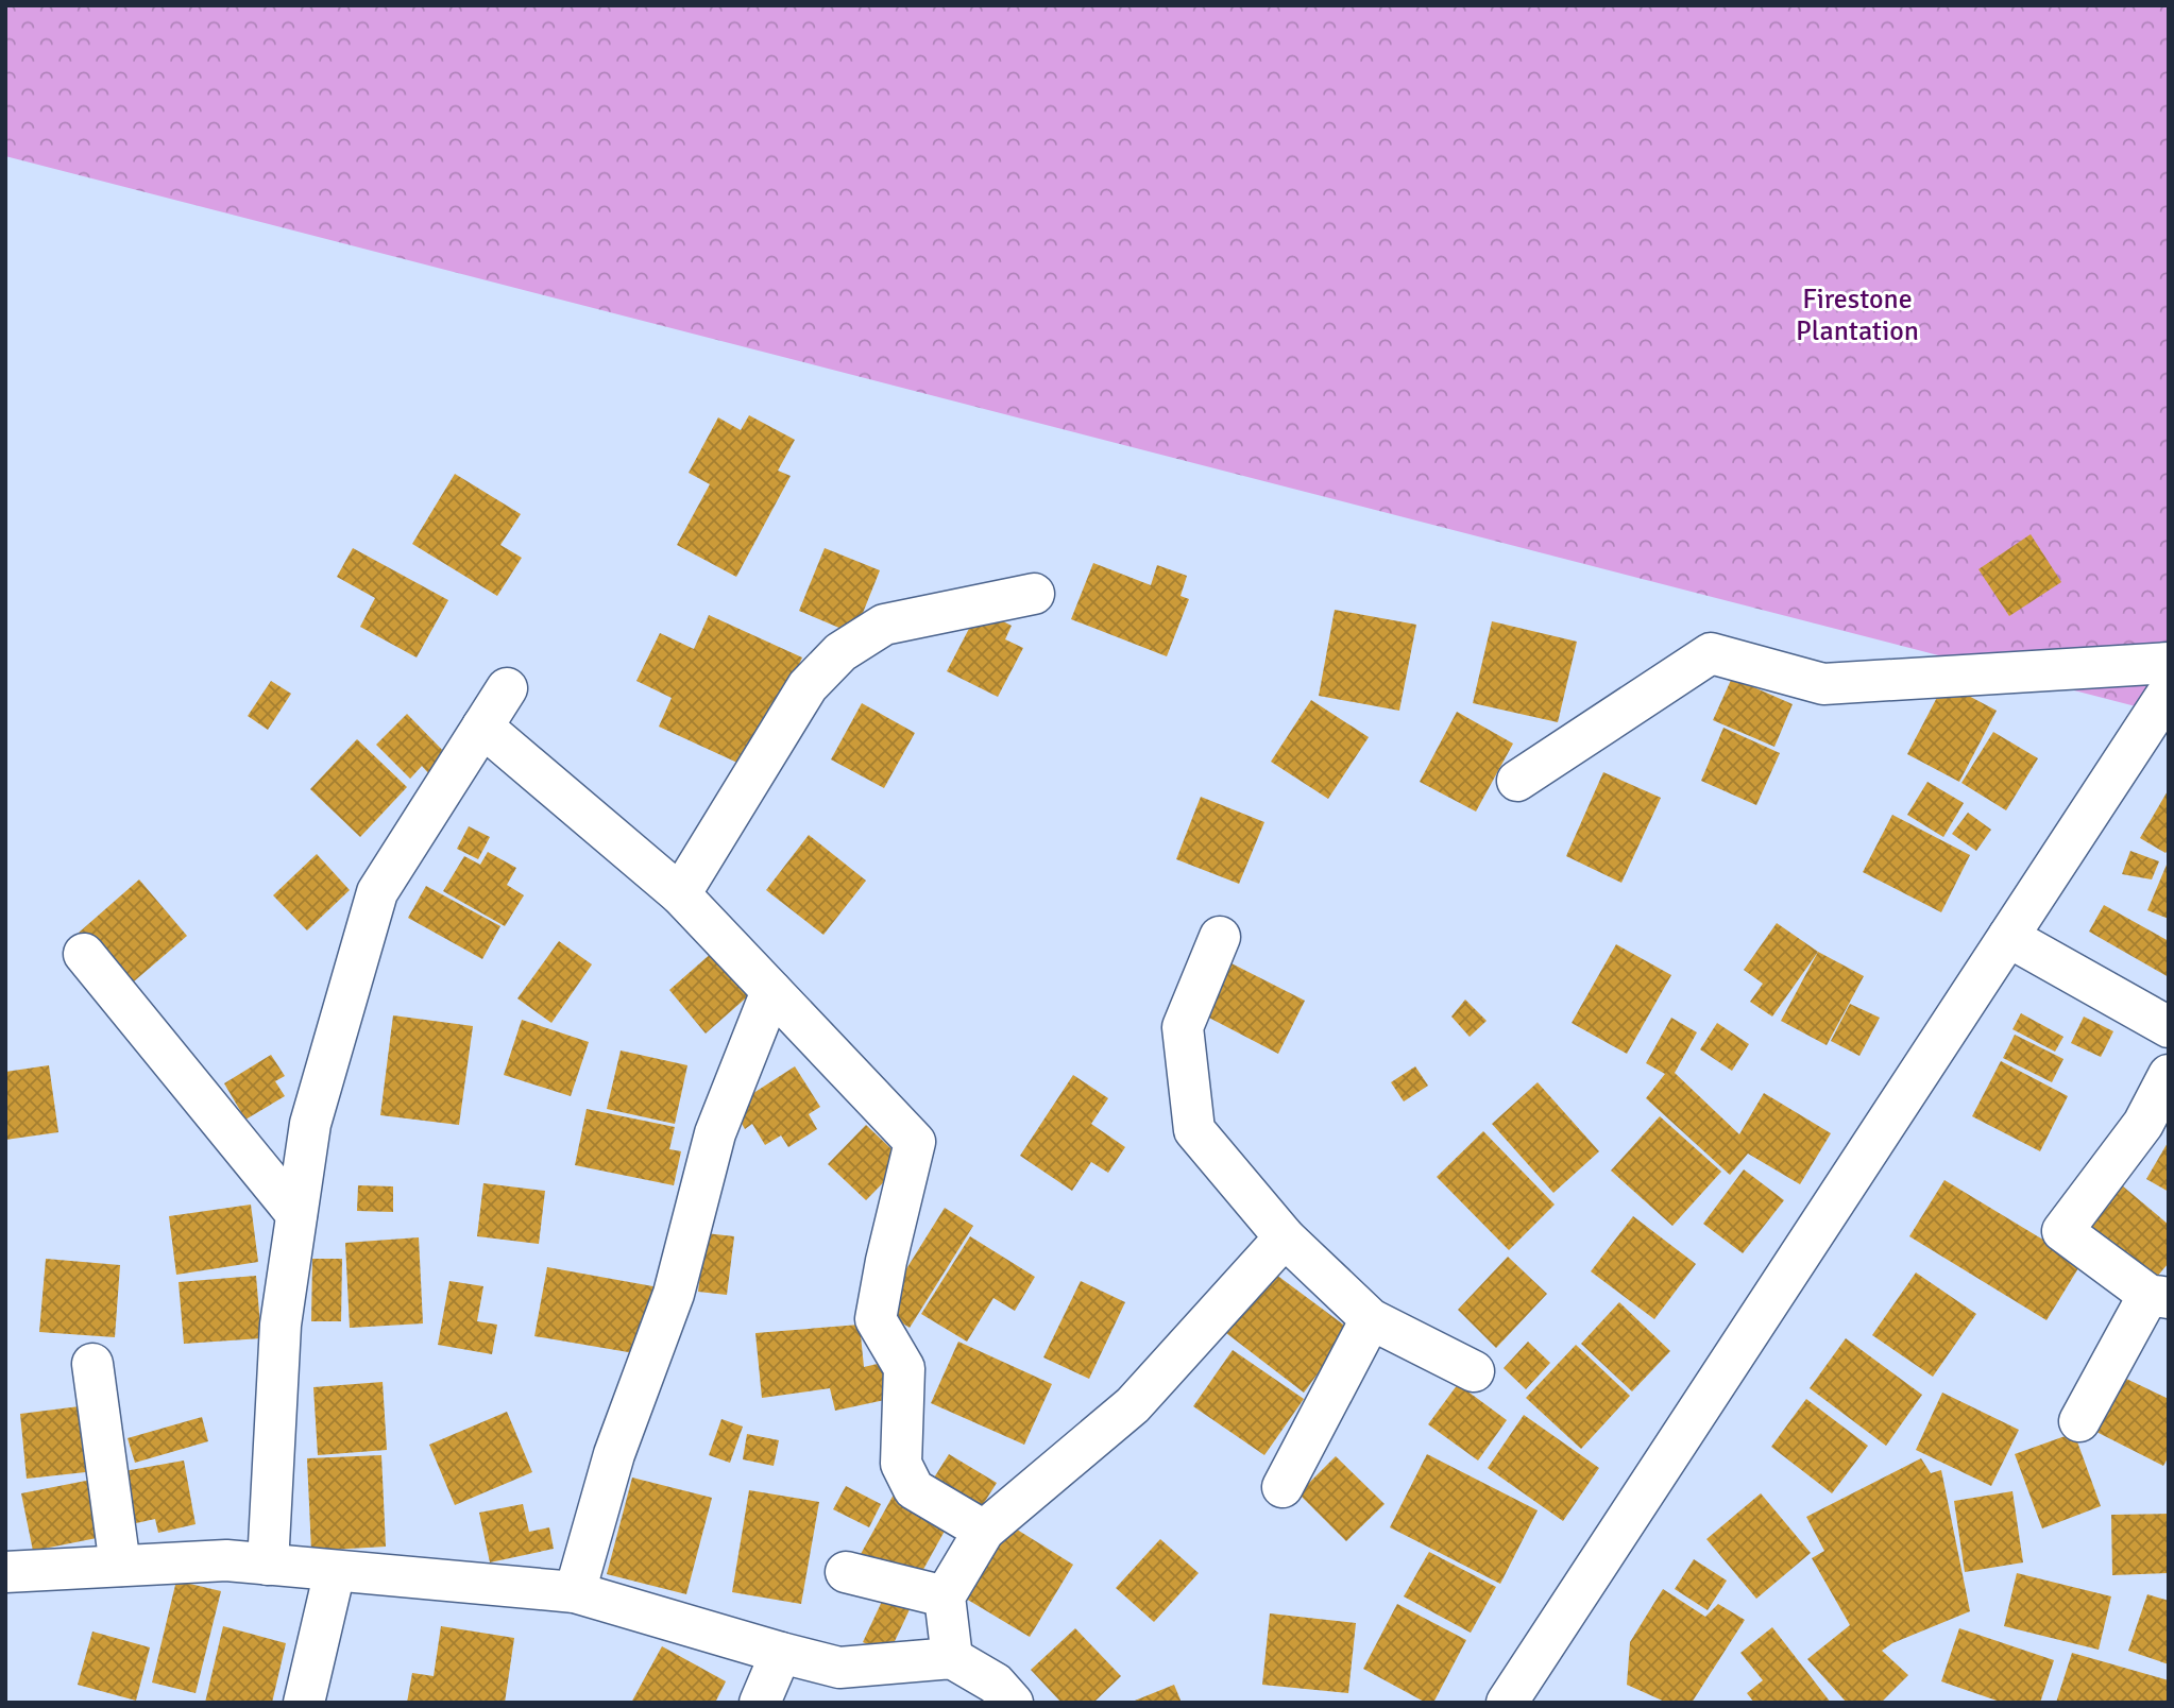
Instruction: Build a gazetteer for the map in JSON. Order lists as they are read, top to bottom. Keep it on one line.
{"parks":["Firestone Plantation"]}
